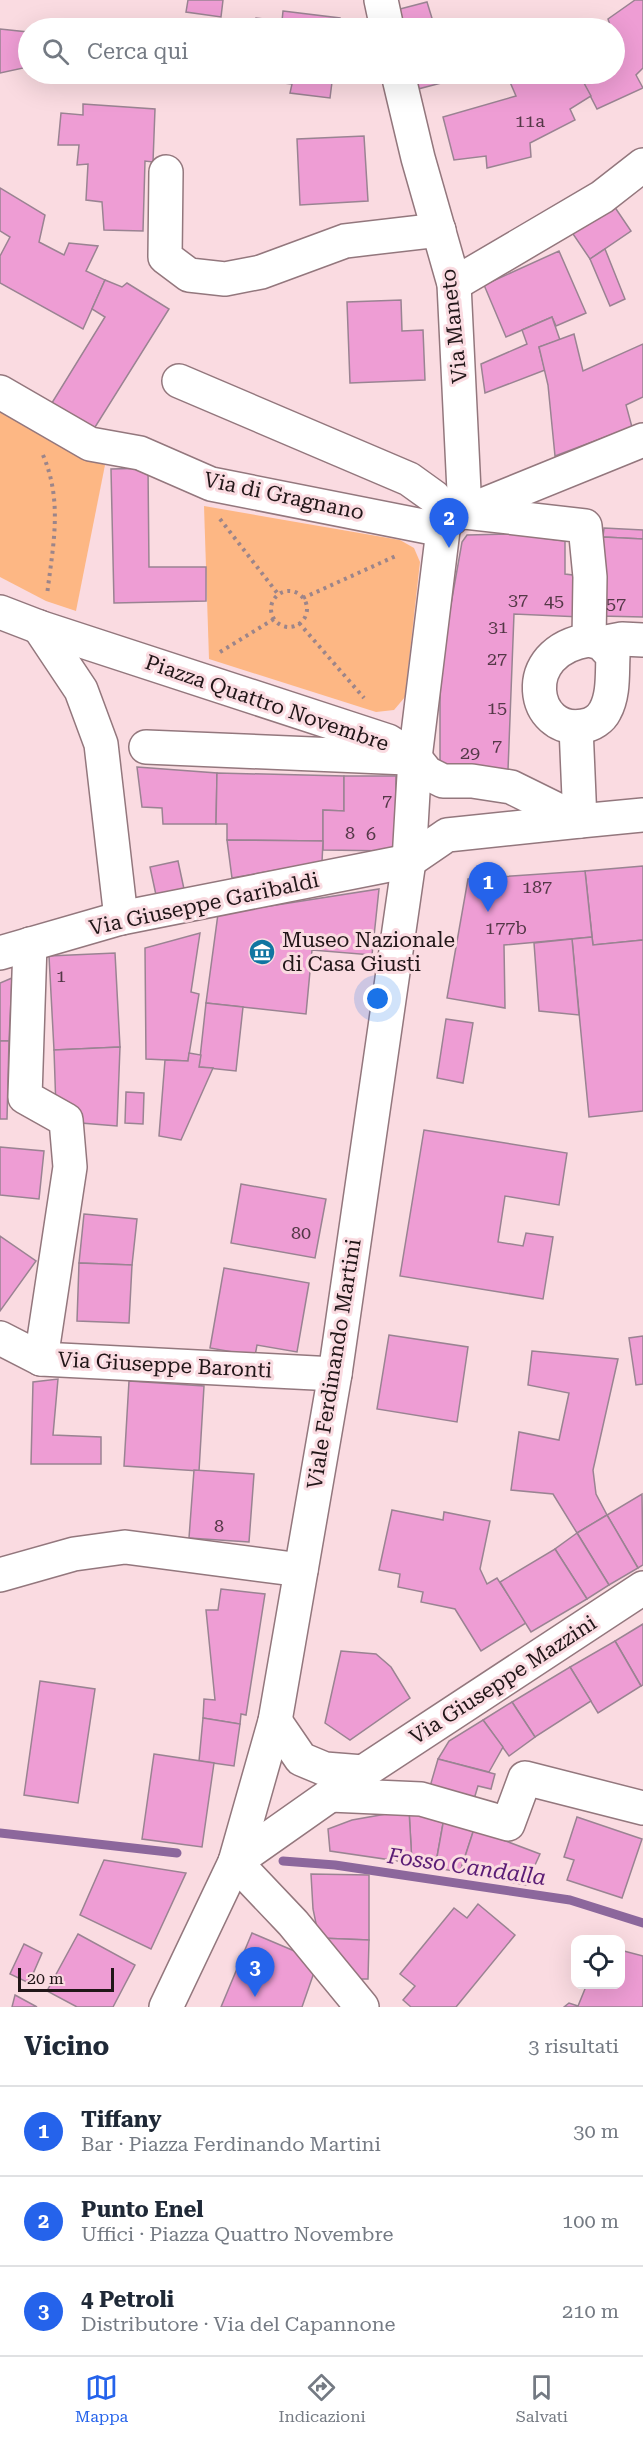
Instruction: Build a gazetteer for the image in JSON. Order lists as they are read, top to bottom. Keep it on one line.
{"streets":{"street":["Via Maneto","Via di Gragnano","Piazza Quattro Novembre","Via Giuseppe Garibaldi","Viale Ferdinando Martini","Via Giuseppe Baronti","Via Giuseppe Mazzini"]},"crossings":[["Via Maneto","Via di Gragnano"],["Via Maneto","Piazza Quattro Novembre"],["Via di Gragnano","Piazza Quattro Novembre"],["Piazza Quattro Novembre","Viale Ferdinando Martini"],["Via Giuseppe Garibaldi","Viale Ferdinando Martini"],["Viale Ferdinando Martini","Via Giuseppe Baronti"],["Viale Ferdinando Martini","Via Giuseppe Mazzini"]],"water":["Fosso Candalla"],"places":{"museum":["Museo Nazionale di Casa Giusti"]},"house_numbers":["11a","37","45","57","31","27","15","7","29","7","8","6","187","177b","1","80","8"],"scale_bar":"20 m","page":{"search":"Cerca qui","pins":["2","1","3"],"scale":"20 m","heading":["Vicino","3 risultati"],"list":[{"mark":"1","name":"Tiffany","note":"Bar · Piazza Ferdinando Martini","value":"30 m"},{"mark":"2","name":"Punto Enel","note":"Uffici · Piazza Quattro Novembre","value":"100 m"},{"mark":"3","name":"4 Petroli","note":"Distributore · Via del Capannone","value":"210 m"}],"nav":["Mappa","Indicazioni","Salvati"]}}
